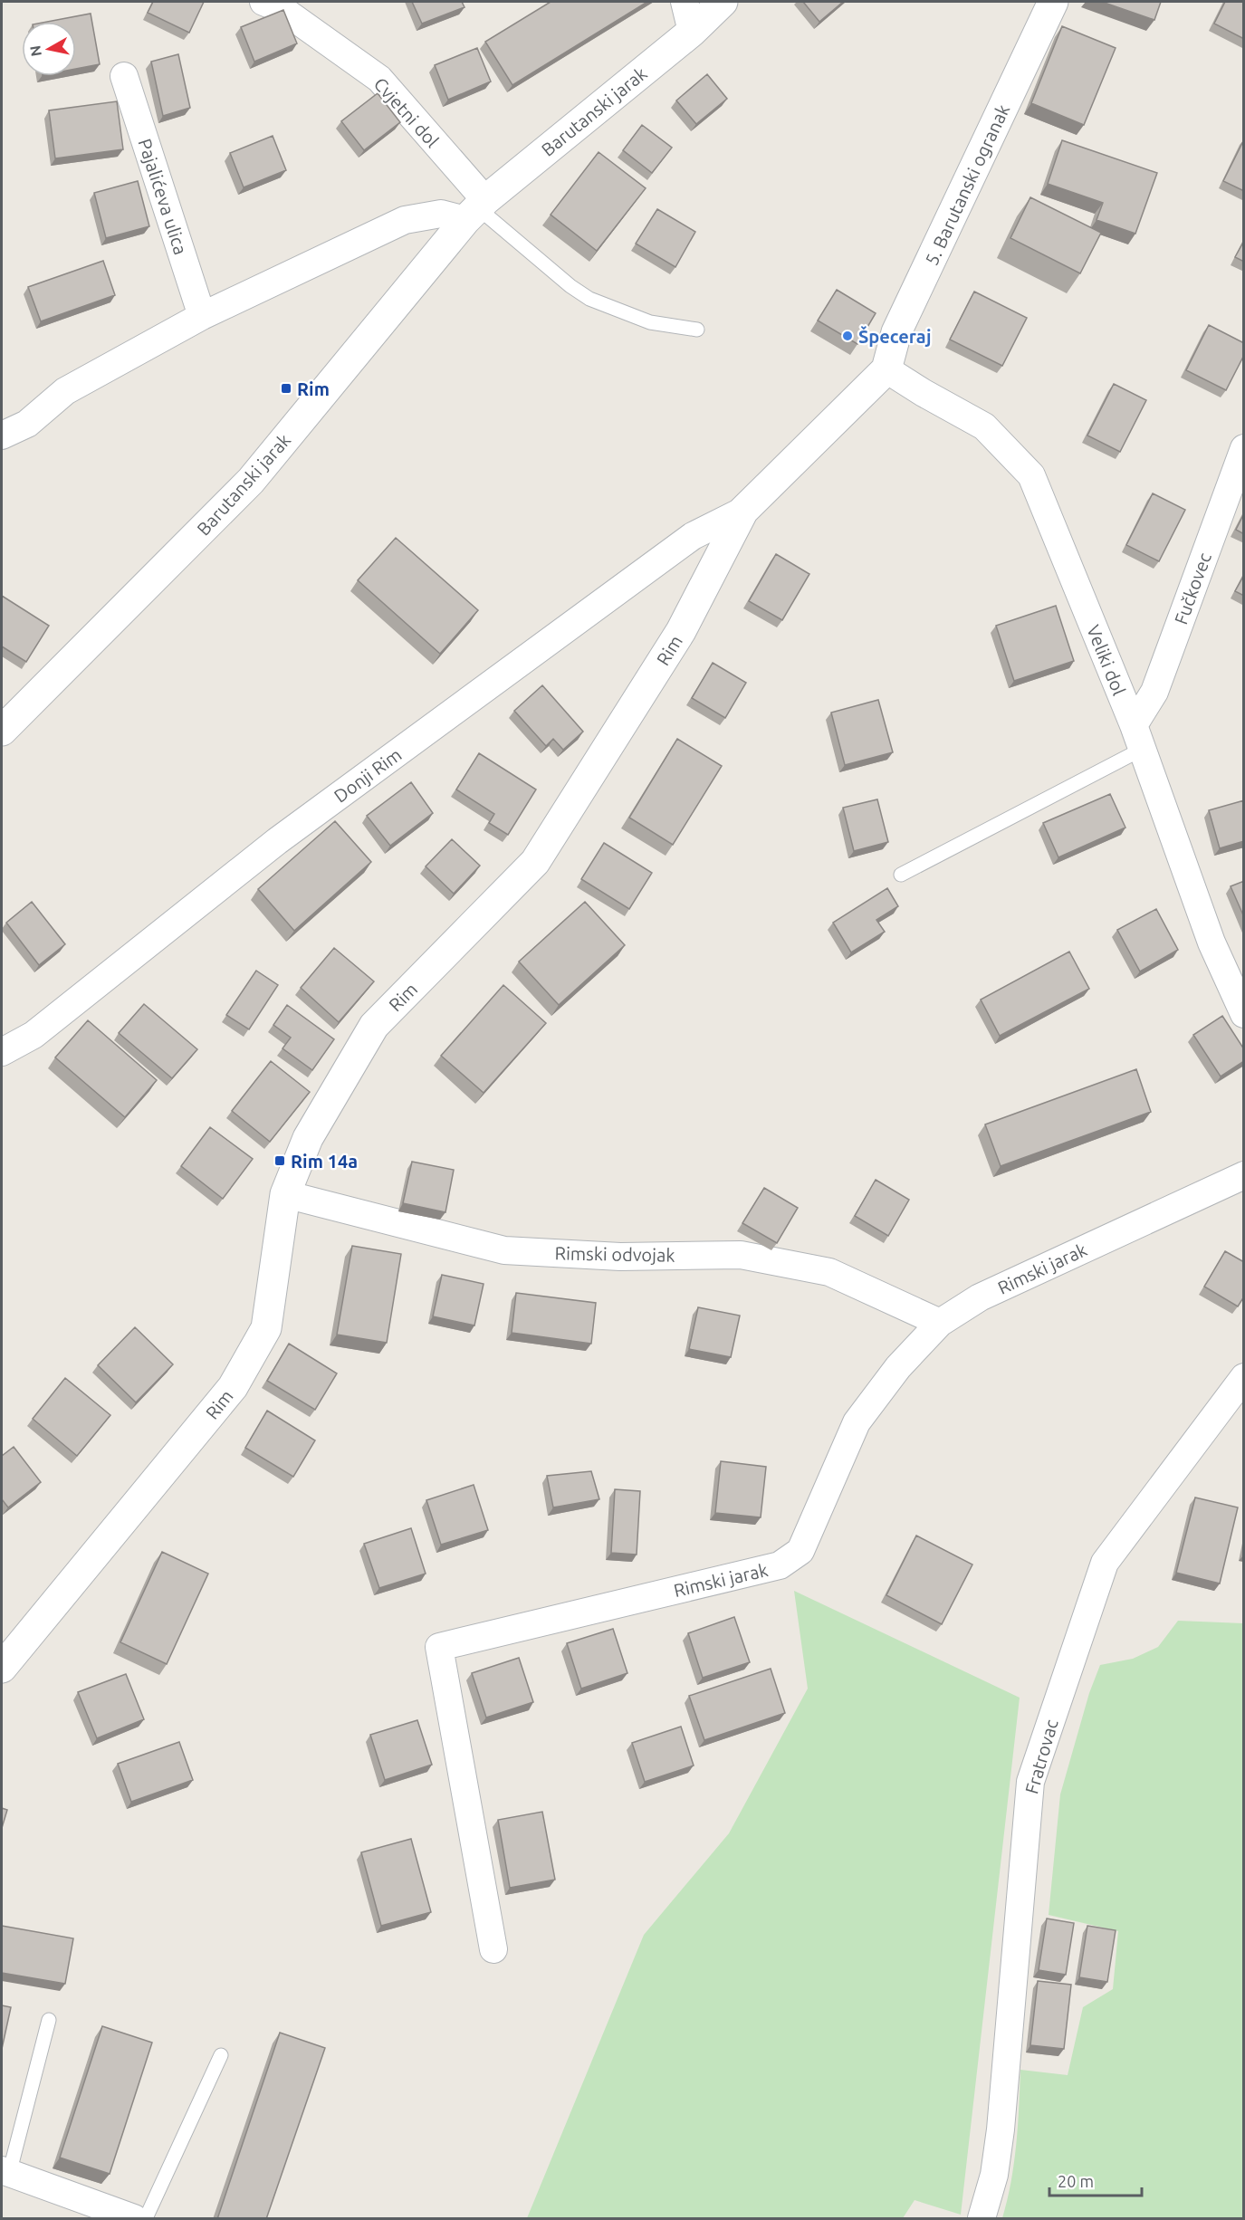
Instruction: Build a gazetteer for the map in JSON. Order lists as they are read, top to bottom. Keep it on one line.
{"streets":{"street":["Barutanski jarak","Cvjetni dol","5. Barutanski ogranak","Pajalićeva ulica","Fučkovec","Rim","Veliki dol","Donji Rim","Rimski odvojak","Rimski jarak","Fratrovac"]},"crossings":[["Barutanski jarak","Cvjetni dol"],["5. Barutanski ogranak","Rim"],["5. Barutanski ogranak","Veliki dol"],["Fučkovec","Veliki dol"],["Rim","Veliki dol"],["Rim","Donji Rim"],["Rim","Rimski odvojak"],["Rimski odvojak","Rimski jarak"]],"places":{"other":["Špeceraj"],"transit":["Rim","Rim 14a"]},"scale_bar":"20 m","north":"left"}
